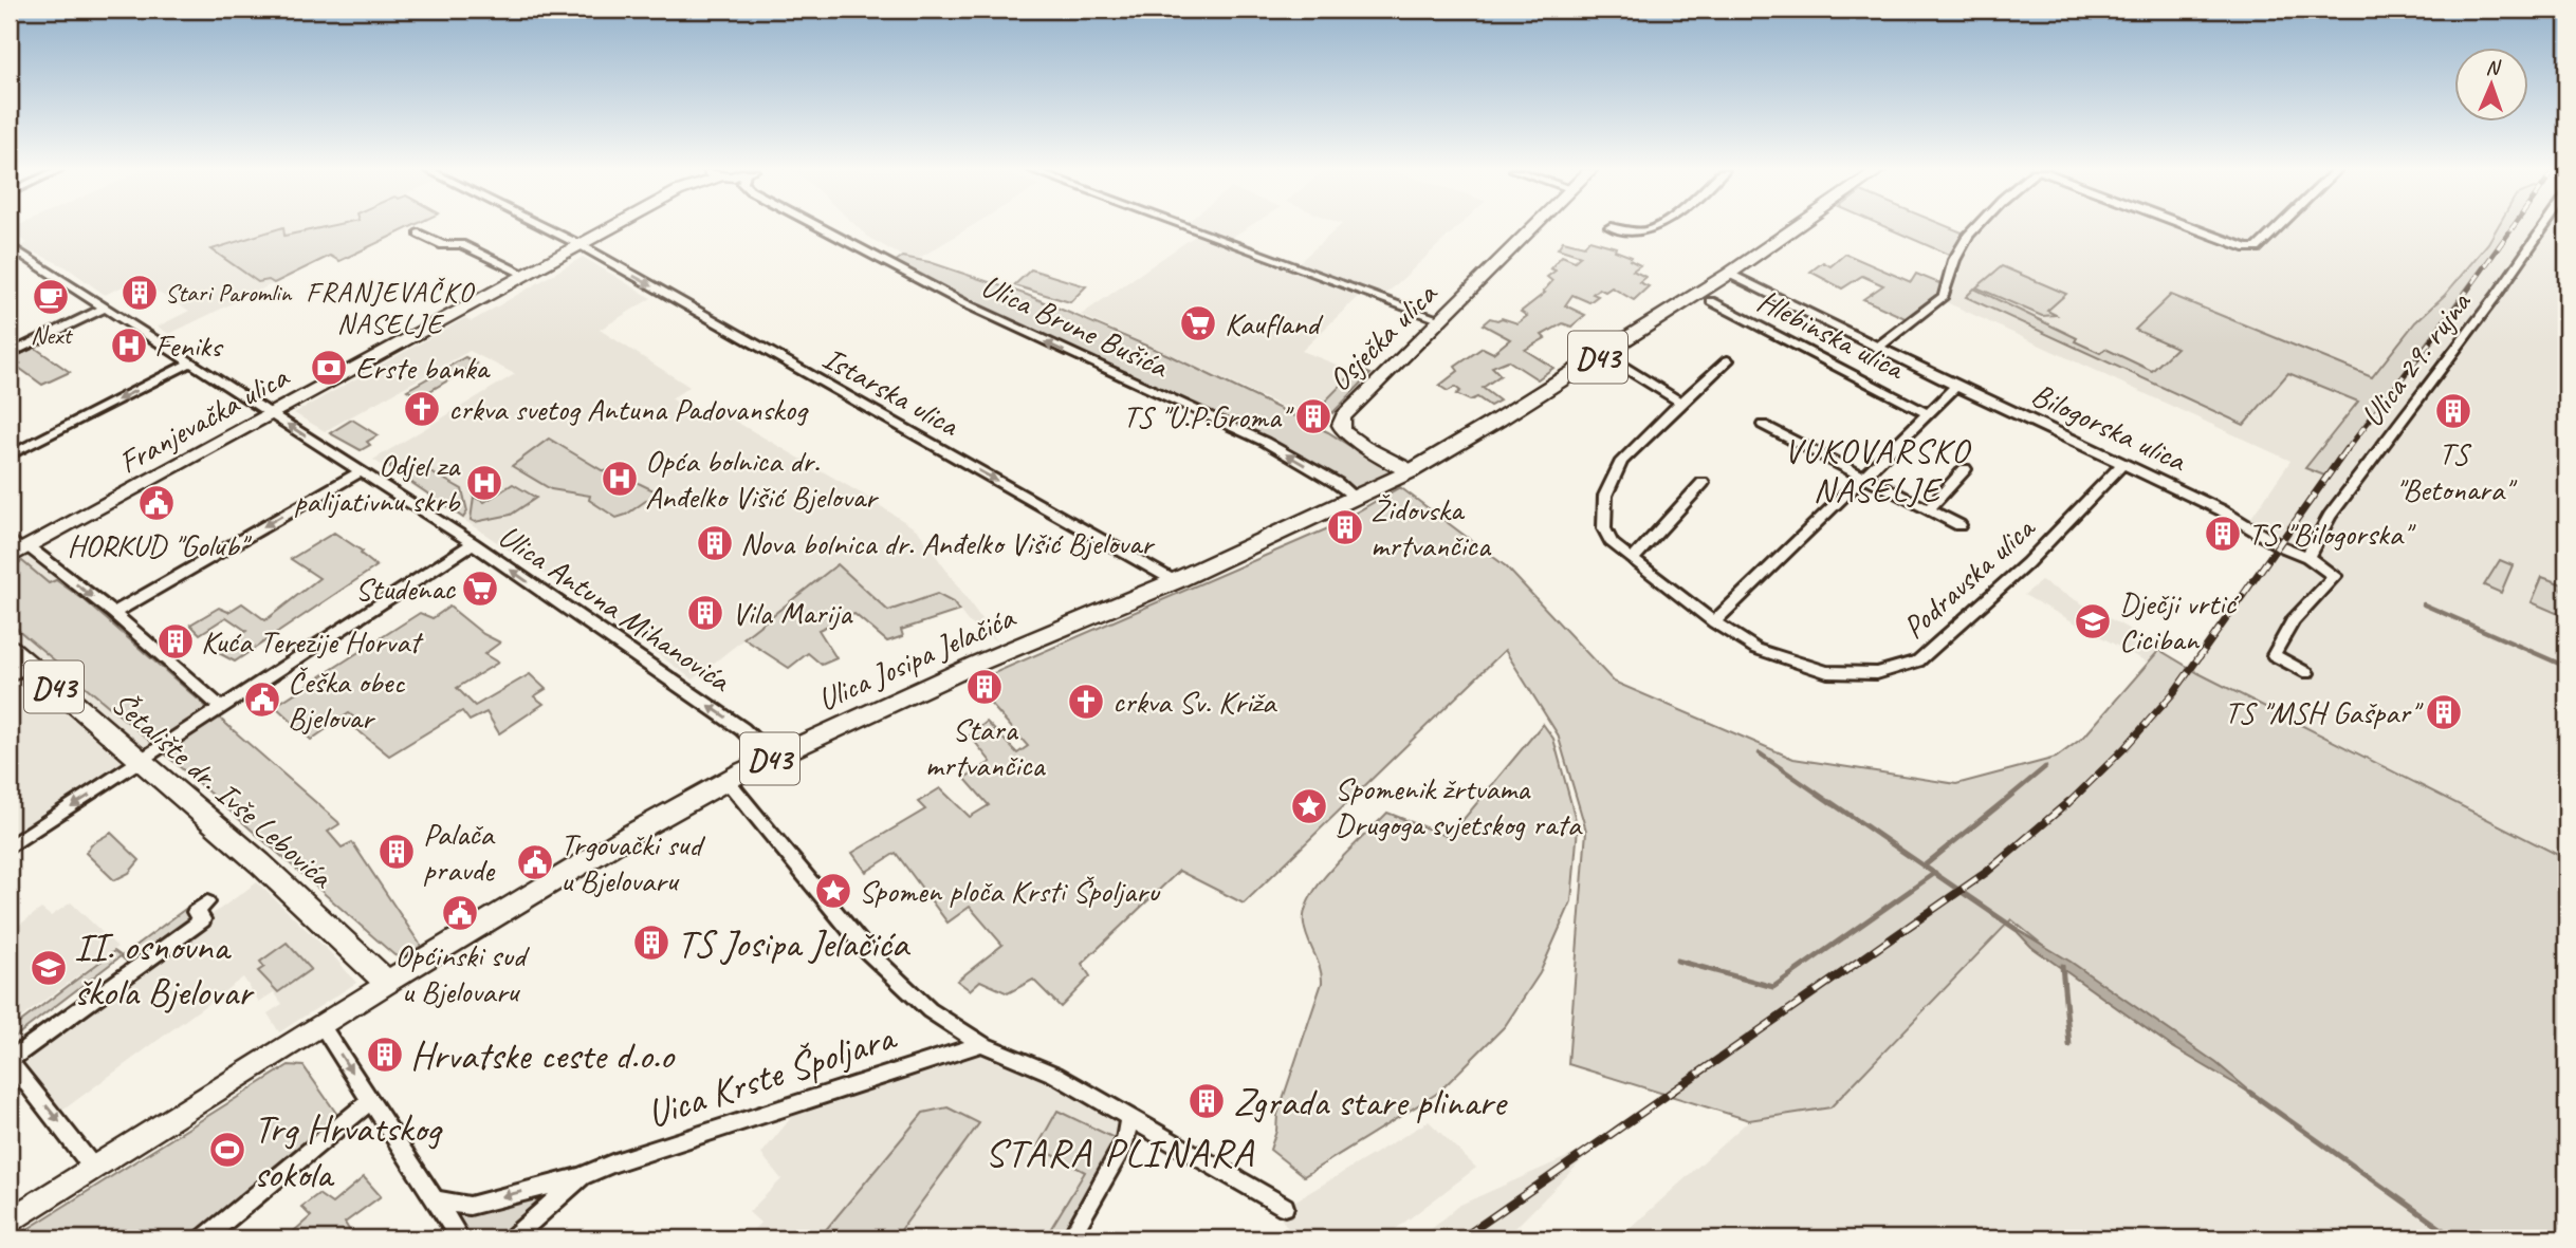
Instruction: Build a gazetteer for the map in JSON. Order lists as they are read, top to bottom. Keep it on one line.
{"streets":{"main road":["Osječka ulica","D43","Franjevačka ulica","Ulica Josipa Jelačića","Šetalište dr. Ivše Lebovića"],"street":["Ulica Brune Bušića","Hlebinska ulica","Ulica 29. rujna","Istarska ulica","Bilogorska ulica","Podravska ulica","Ulica Antuna Mihanovića","Uica Krste Špoljara"]},"crossings":[["Ulica Brune Bušića","D43"],["Ulica Brune Bušića","Ulica Josipa Jelačića"],["Osječka ulica","D43"],["D43","Bilogorska ulica"],["D43","Ulica Josipa Jelačića"],["Ulica 29. rujna","Bilogorska ulica"],["Istarska ulica","Franjevačka ulica"],["Istarska ulica","Ulica Josipa Jelačića"],["Franjevačka ulica","Ulica Antuna Mihanovića"],["Franjevačka ulica","Šetalište dr. Ivše Lebovića"],["Bilogorska ulica","Podravska ulica"],["Ulica Antuna Mihanovića","Ulica Josipa Jelačića"],["Ulica Josipa Jelačića","Šetalište dr. Ivše Lebovića"]],"one_way":["Ulica Brune Bušića","Istarska ulica","Ulica Antuna Mihanovića"],"districts":["FRANJEVAČKO NASELJE","VUKOVARSKO NASELJE","STARA PLINARA"],"places":{"building":["Stari Paromlin","TS \"Betonara\"","TS \"U.P.Groma\"","Židovska mrtvančica","TS \"Bilogorska\"","Nova bolnica dr. Anđelko Višić Bjelovar","Vila Marija","Kuća Terezije Horvat","Stara mrtvančica","TS \"MSH Gašpar\"","Palača pravde","TS Josipa Jelačića","Hrvatske ceste d.o.o","Zgrada stare plinare"],"cafe":["Next"],"supermarket":["Kaufland","Studenac"],"hospital":["Feniks","Opća bolnica dr. Anđelko Višić Bjelovar","Odjel za palijativnu skrb"],"bank":["Erste banka"],"church":["crkva svetog Antuna Padovanskog","crkva Sv. Križa"],"public building":["HORKUD \"Golub\"","Češka obec Bjelovar","Trgovački sud u Bjelovaru","Općinski sud u Bjelovaru"],"school or university":["Dječji vrtić Ciciban","II. osnovna škola Bjelovar"],"place":["Spomenik žrtvama Drugoga svjetskog rata","Spomen ploča Krsti Špoljaru"],"sports":["Trg Hrvatskog sokola"]},"north":"top"}
